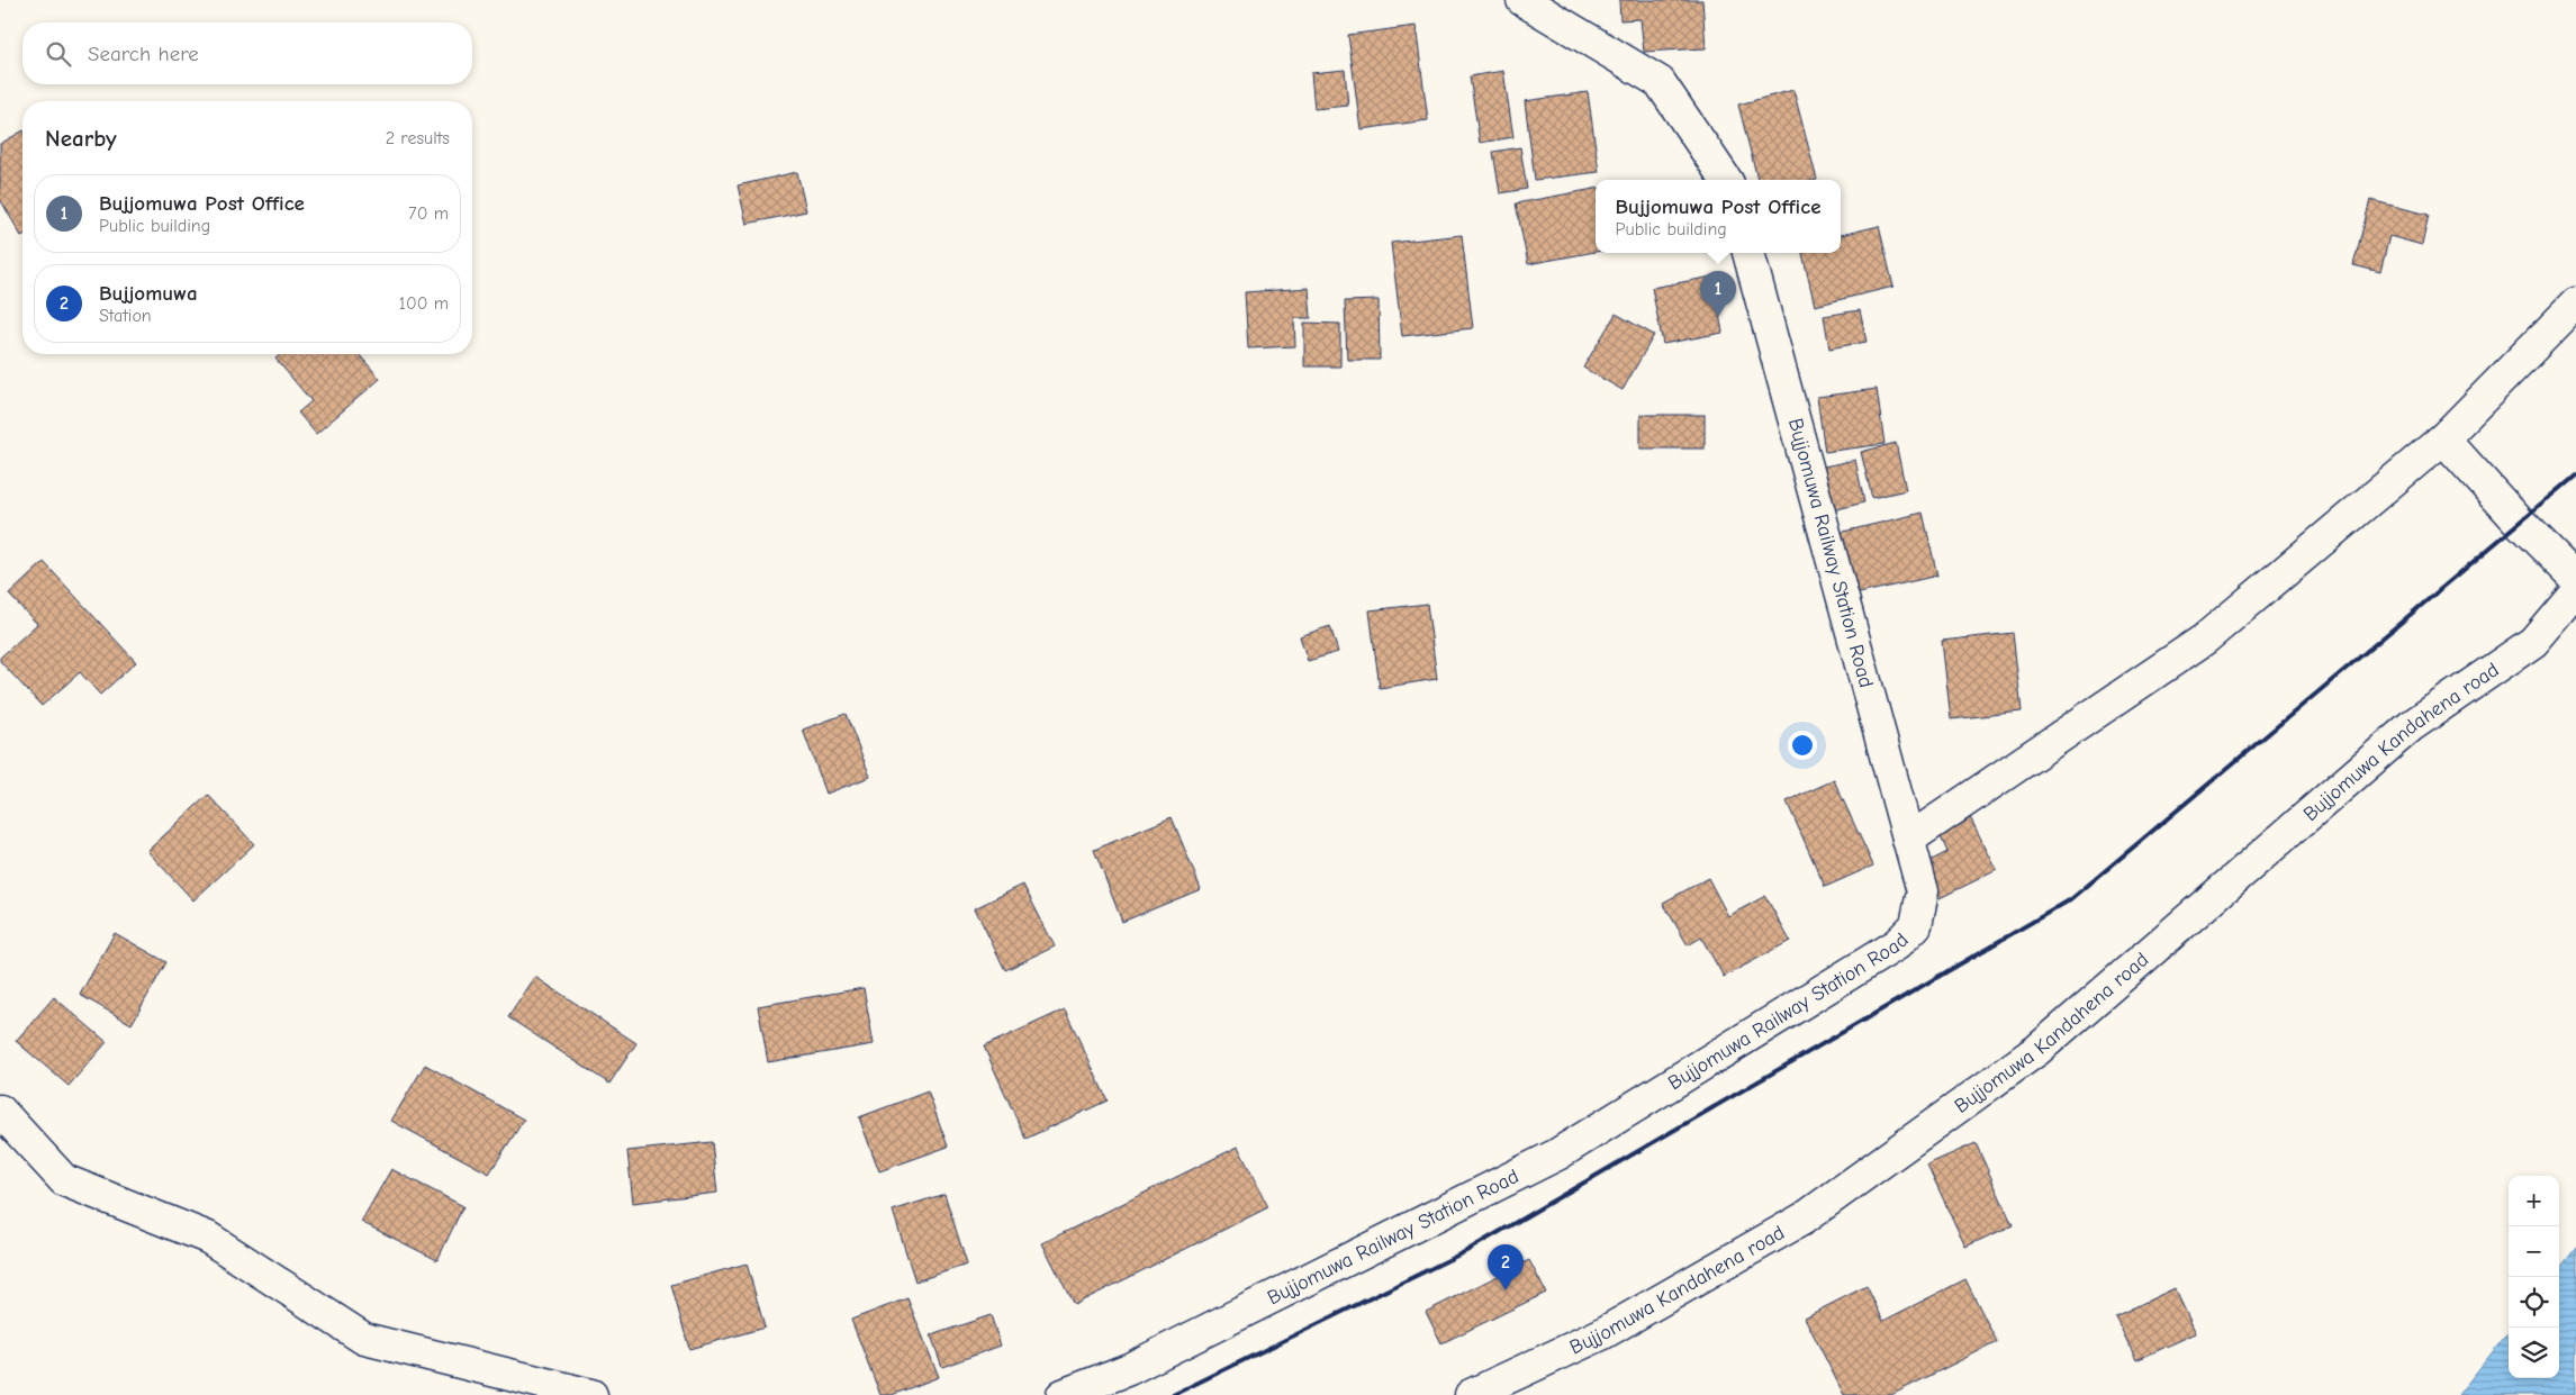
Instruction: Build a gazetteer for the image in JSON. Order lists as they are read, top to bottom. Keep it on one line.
{"streets":{"street":["Bujjomuwa Railway Station Road","Bujjomuwa Kandahena road"]},"page":{"search":"Search here","heading":["Nearby","2 results"],"list":[{"mark":"1","name":"Bujjomuwa Post Office","note":"Public building","value":"70 m"},{"mark":"2","name":"Bujjomuwa","note":"Station","value":"100 m"}],"popup":["Bujjomuwa Post Office","Public building"],"pins":["1","2"],"map_buttons":["+","−"]}}
